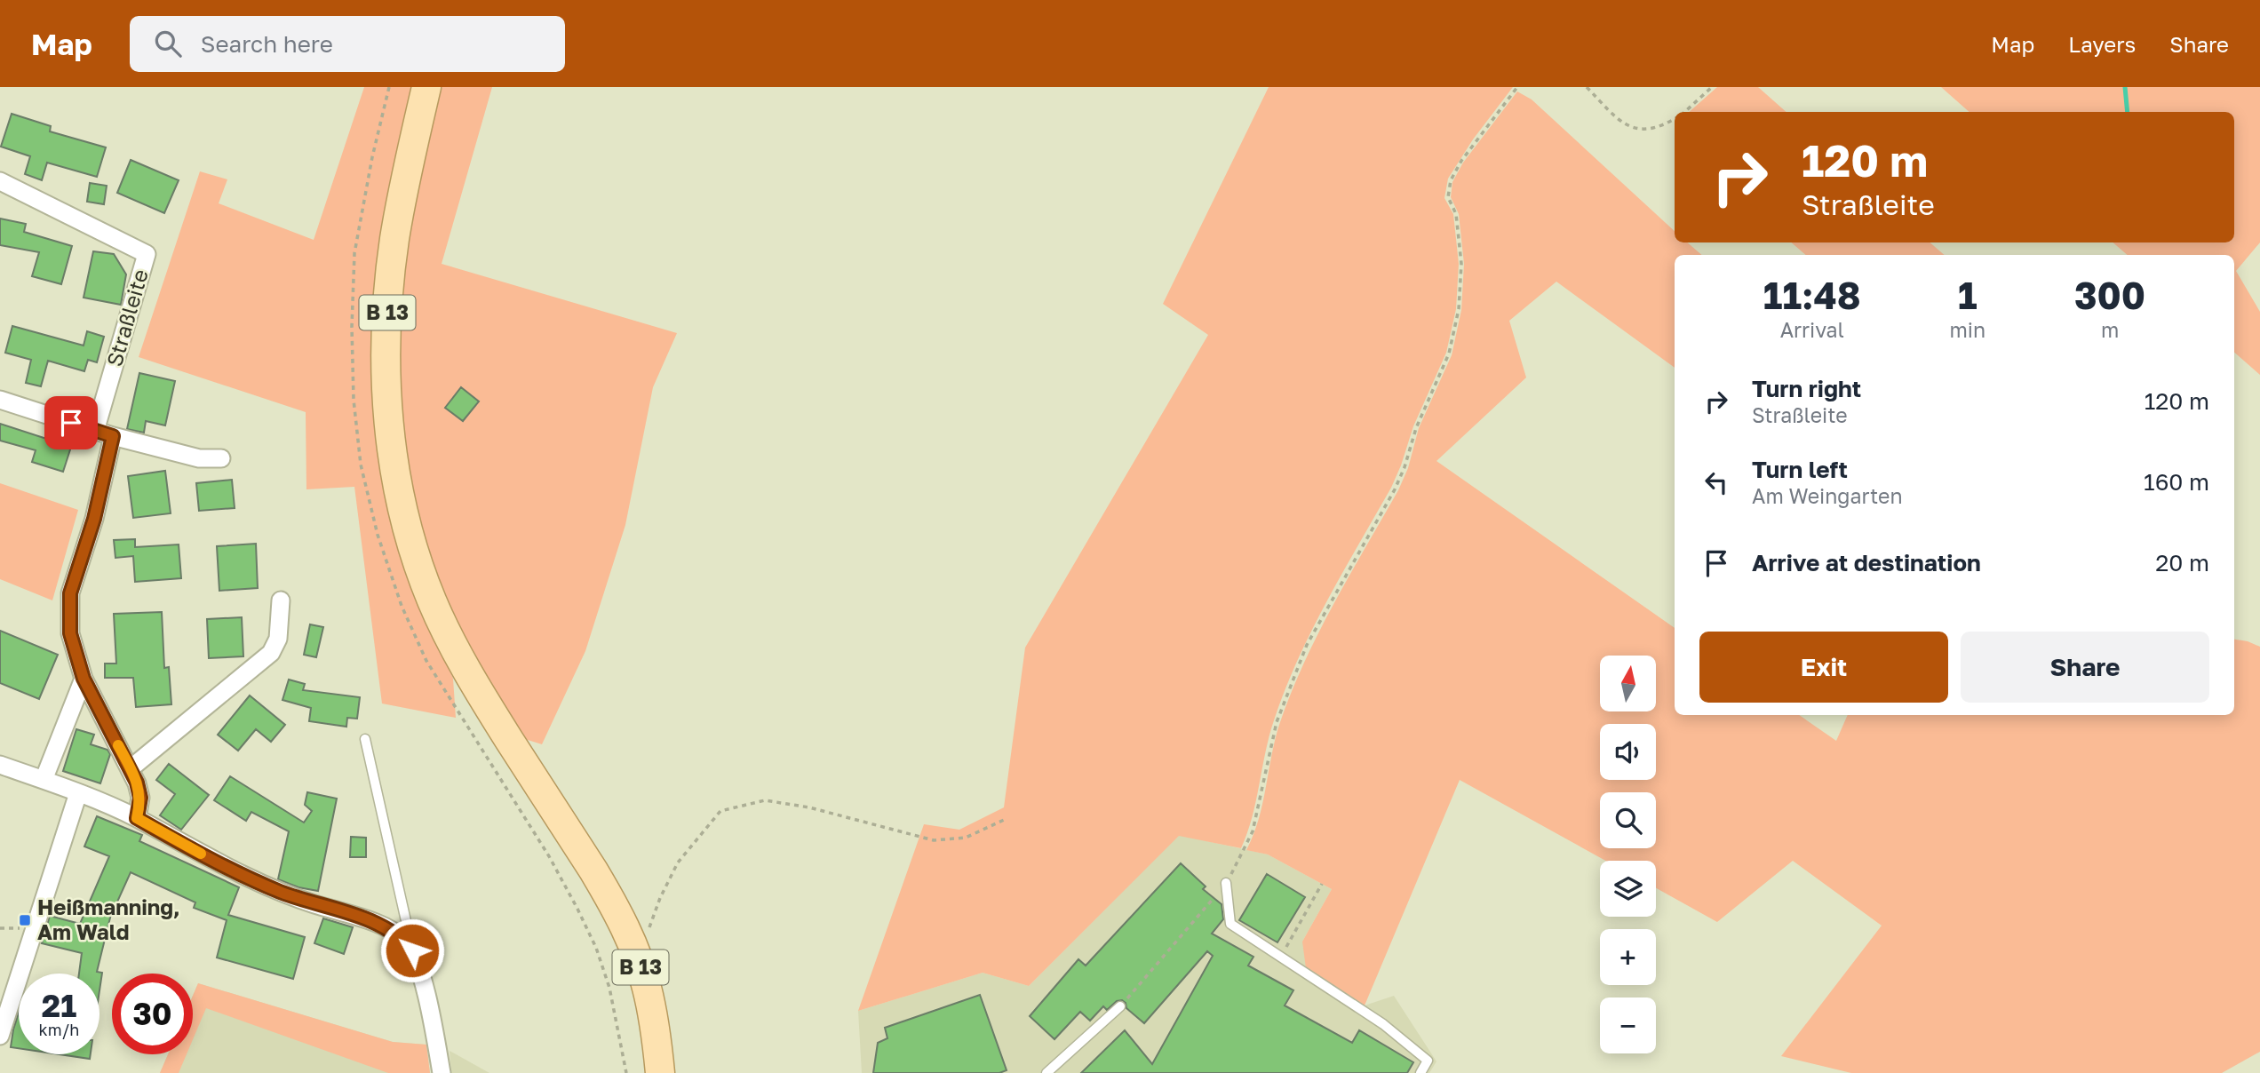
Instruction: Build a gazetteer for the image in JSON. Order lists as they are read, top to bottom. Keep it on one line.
{"streets":{"main road":["B 13"],"street":["Straßleite"]},"places":{"transit":["Heißmanning, Am Wald"]},"north":"top","page":{"header":"Map","search":"Search here","nav":["Map","Layers","Share"],"turn":["120 m","Straßleite"],"eta":["11:48","Arrival","1","min","300","m"],"list":[{"name":"Turn right","note":"Straßleite","value":"120 m"},{"name":"Turn left","note":"Am Weingarten","value":"160 m"},{"name":"Arrive at destination","value":"20 m"}],"buttons":["Exit","Share"],"map_buttons":["+","−"],"speed":"21 km/h","limit":"30"}}
